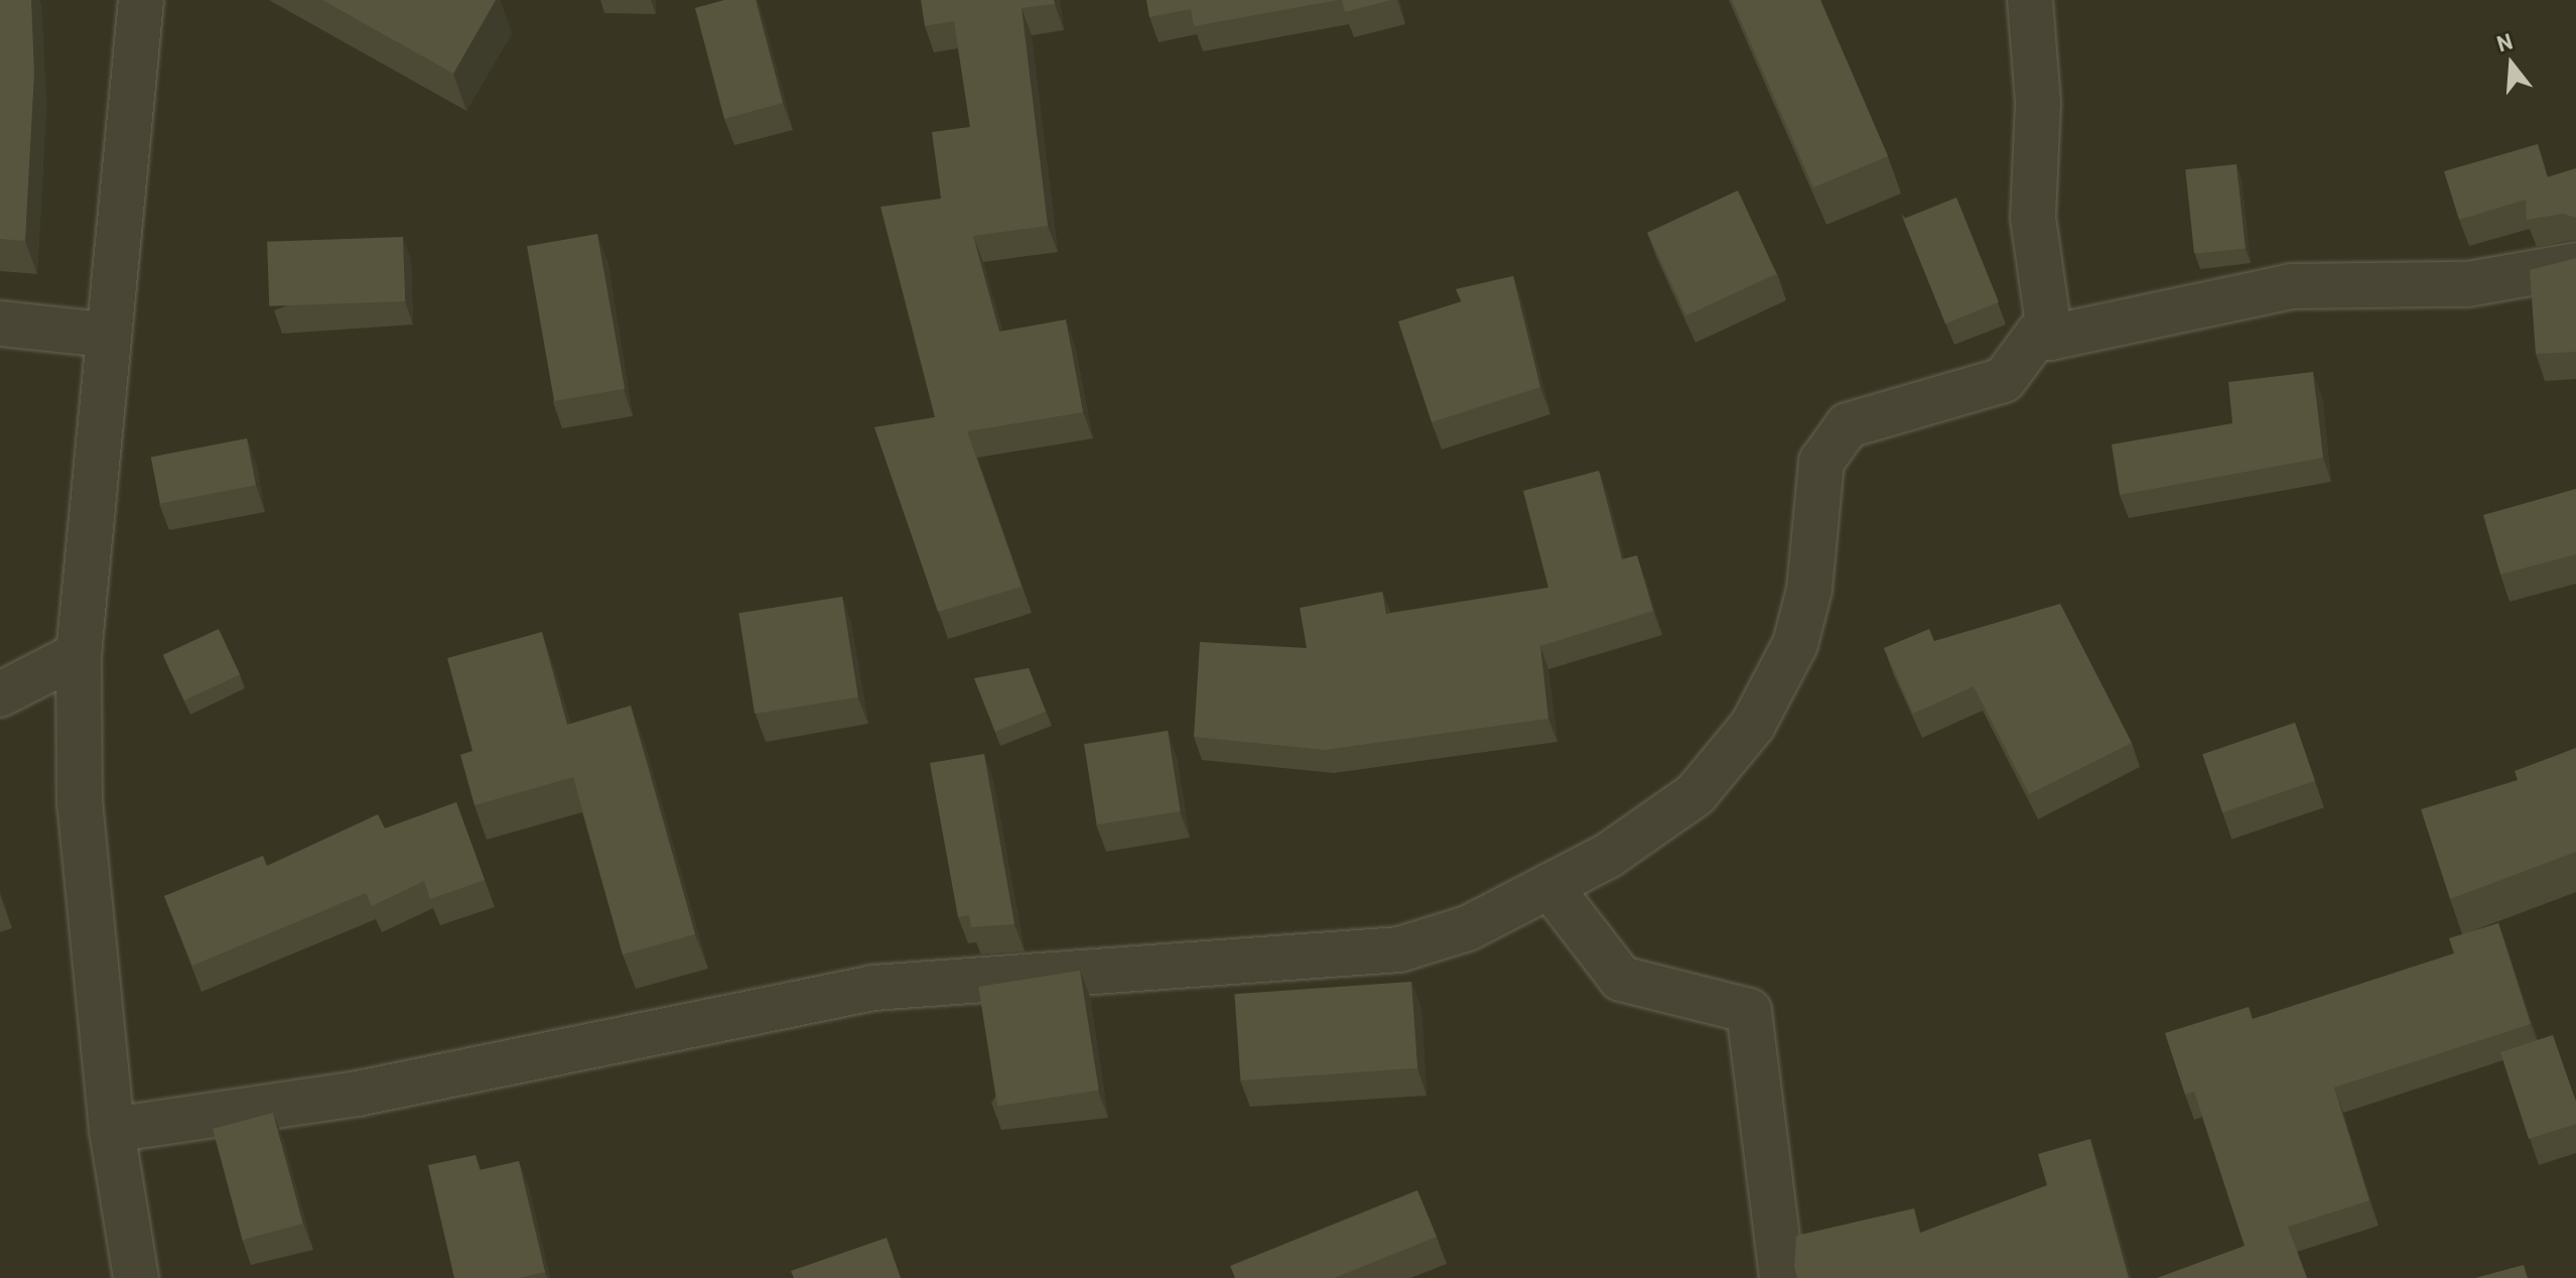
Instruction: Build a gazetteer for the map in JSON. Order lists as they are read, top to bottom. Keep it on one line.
{"north":"top"}
